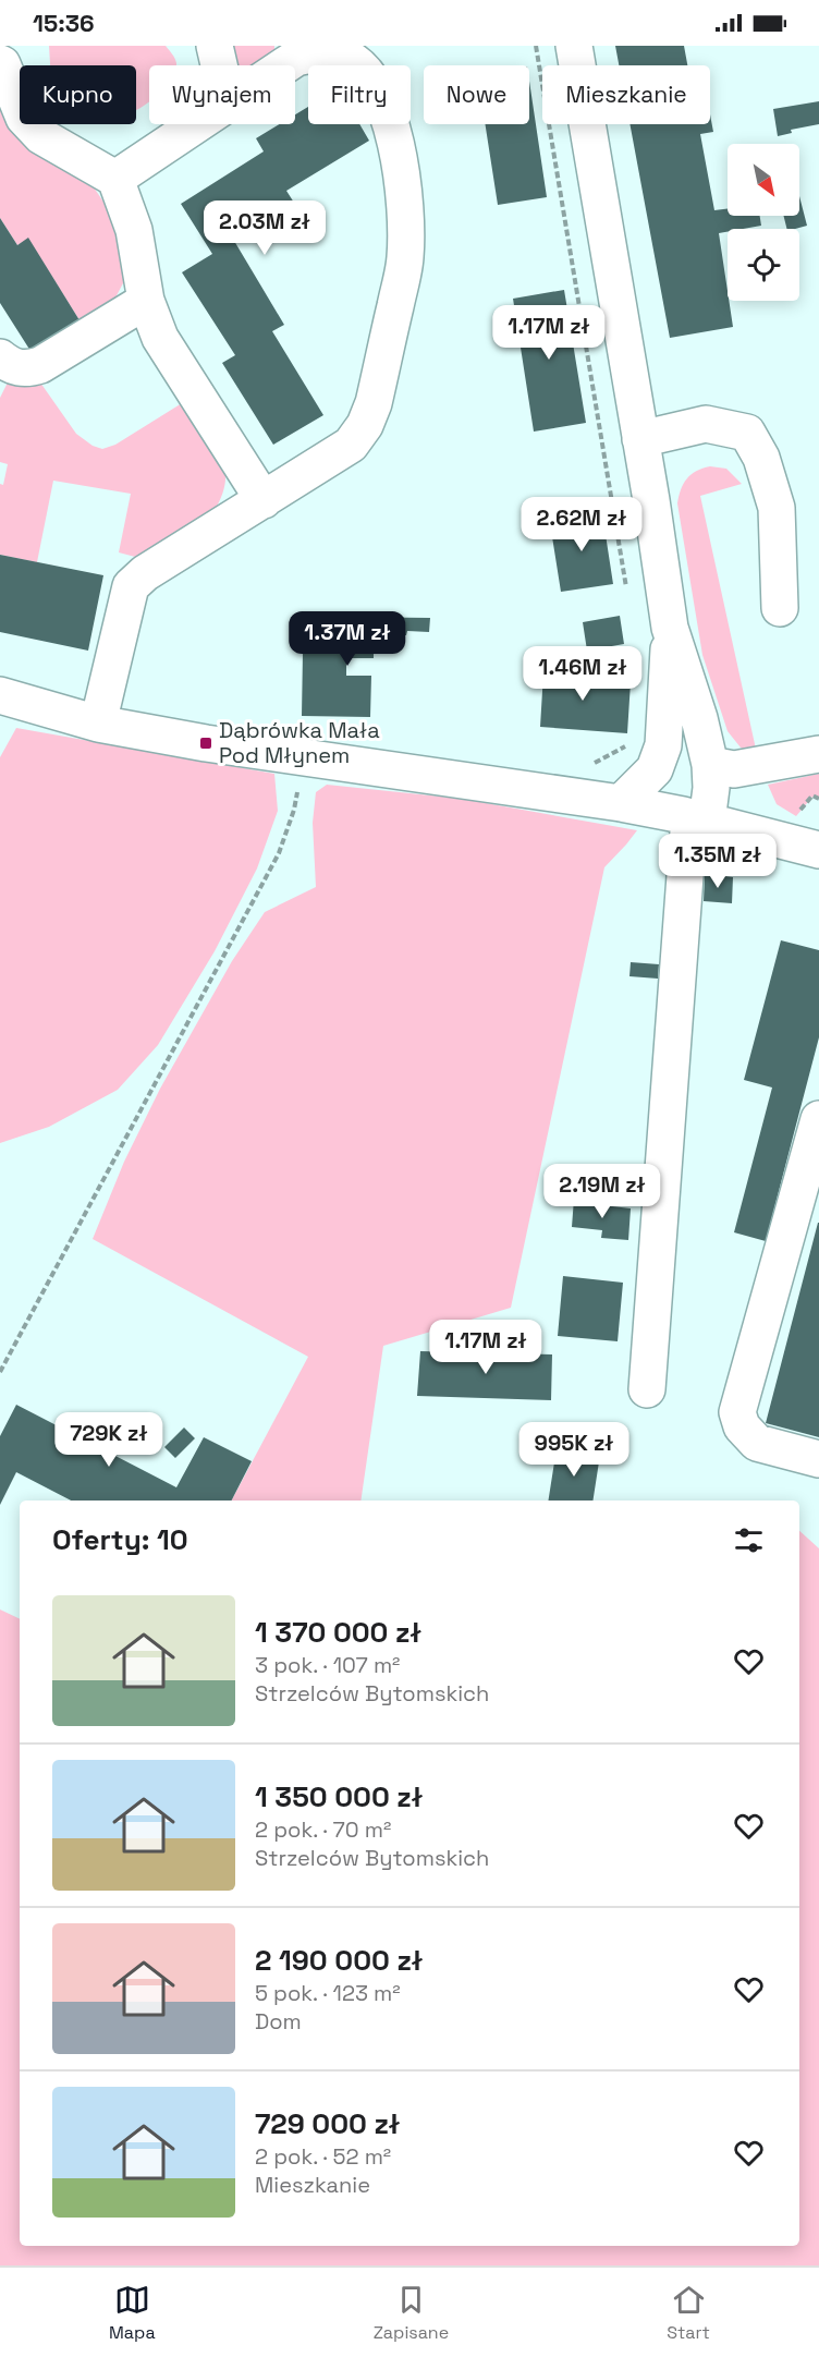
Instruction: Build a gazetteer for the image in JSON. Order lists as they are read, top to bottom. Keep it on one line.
{"places":{"transit":["Dąbrówka Mała Pod Młynem"]},"north":"bottom right","page":{"status":"15:36","chip":["Kupno","Wynajem","Filtry","Nowe","Mieszkanie"],"price":["2.03M zł","1.17M zł","2.62M zł","1.37M zł","1.46M zł","1.35M zł","2.19M zł","1.17M zł","729K zł","995K zł"],"heading":"Oferty: 10","list":[{"name":"1 370 000 zł","note":"3 pok. · 107 m² · Strzelców Bytomskich"},{"name":"1 350 000 zł","note":"2 pok. · 70 m² · Strzelców Bytomskich"},{"name":"2 190 000 zł","note":"5 pok. · 123 m² · Dom"},{"name":"729 000 zł","note":"2 pok. · 52 m² · Mieszkanie"}],"tabs":["Mapa","Zapisane","Start"]}}
